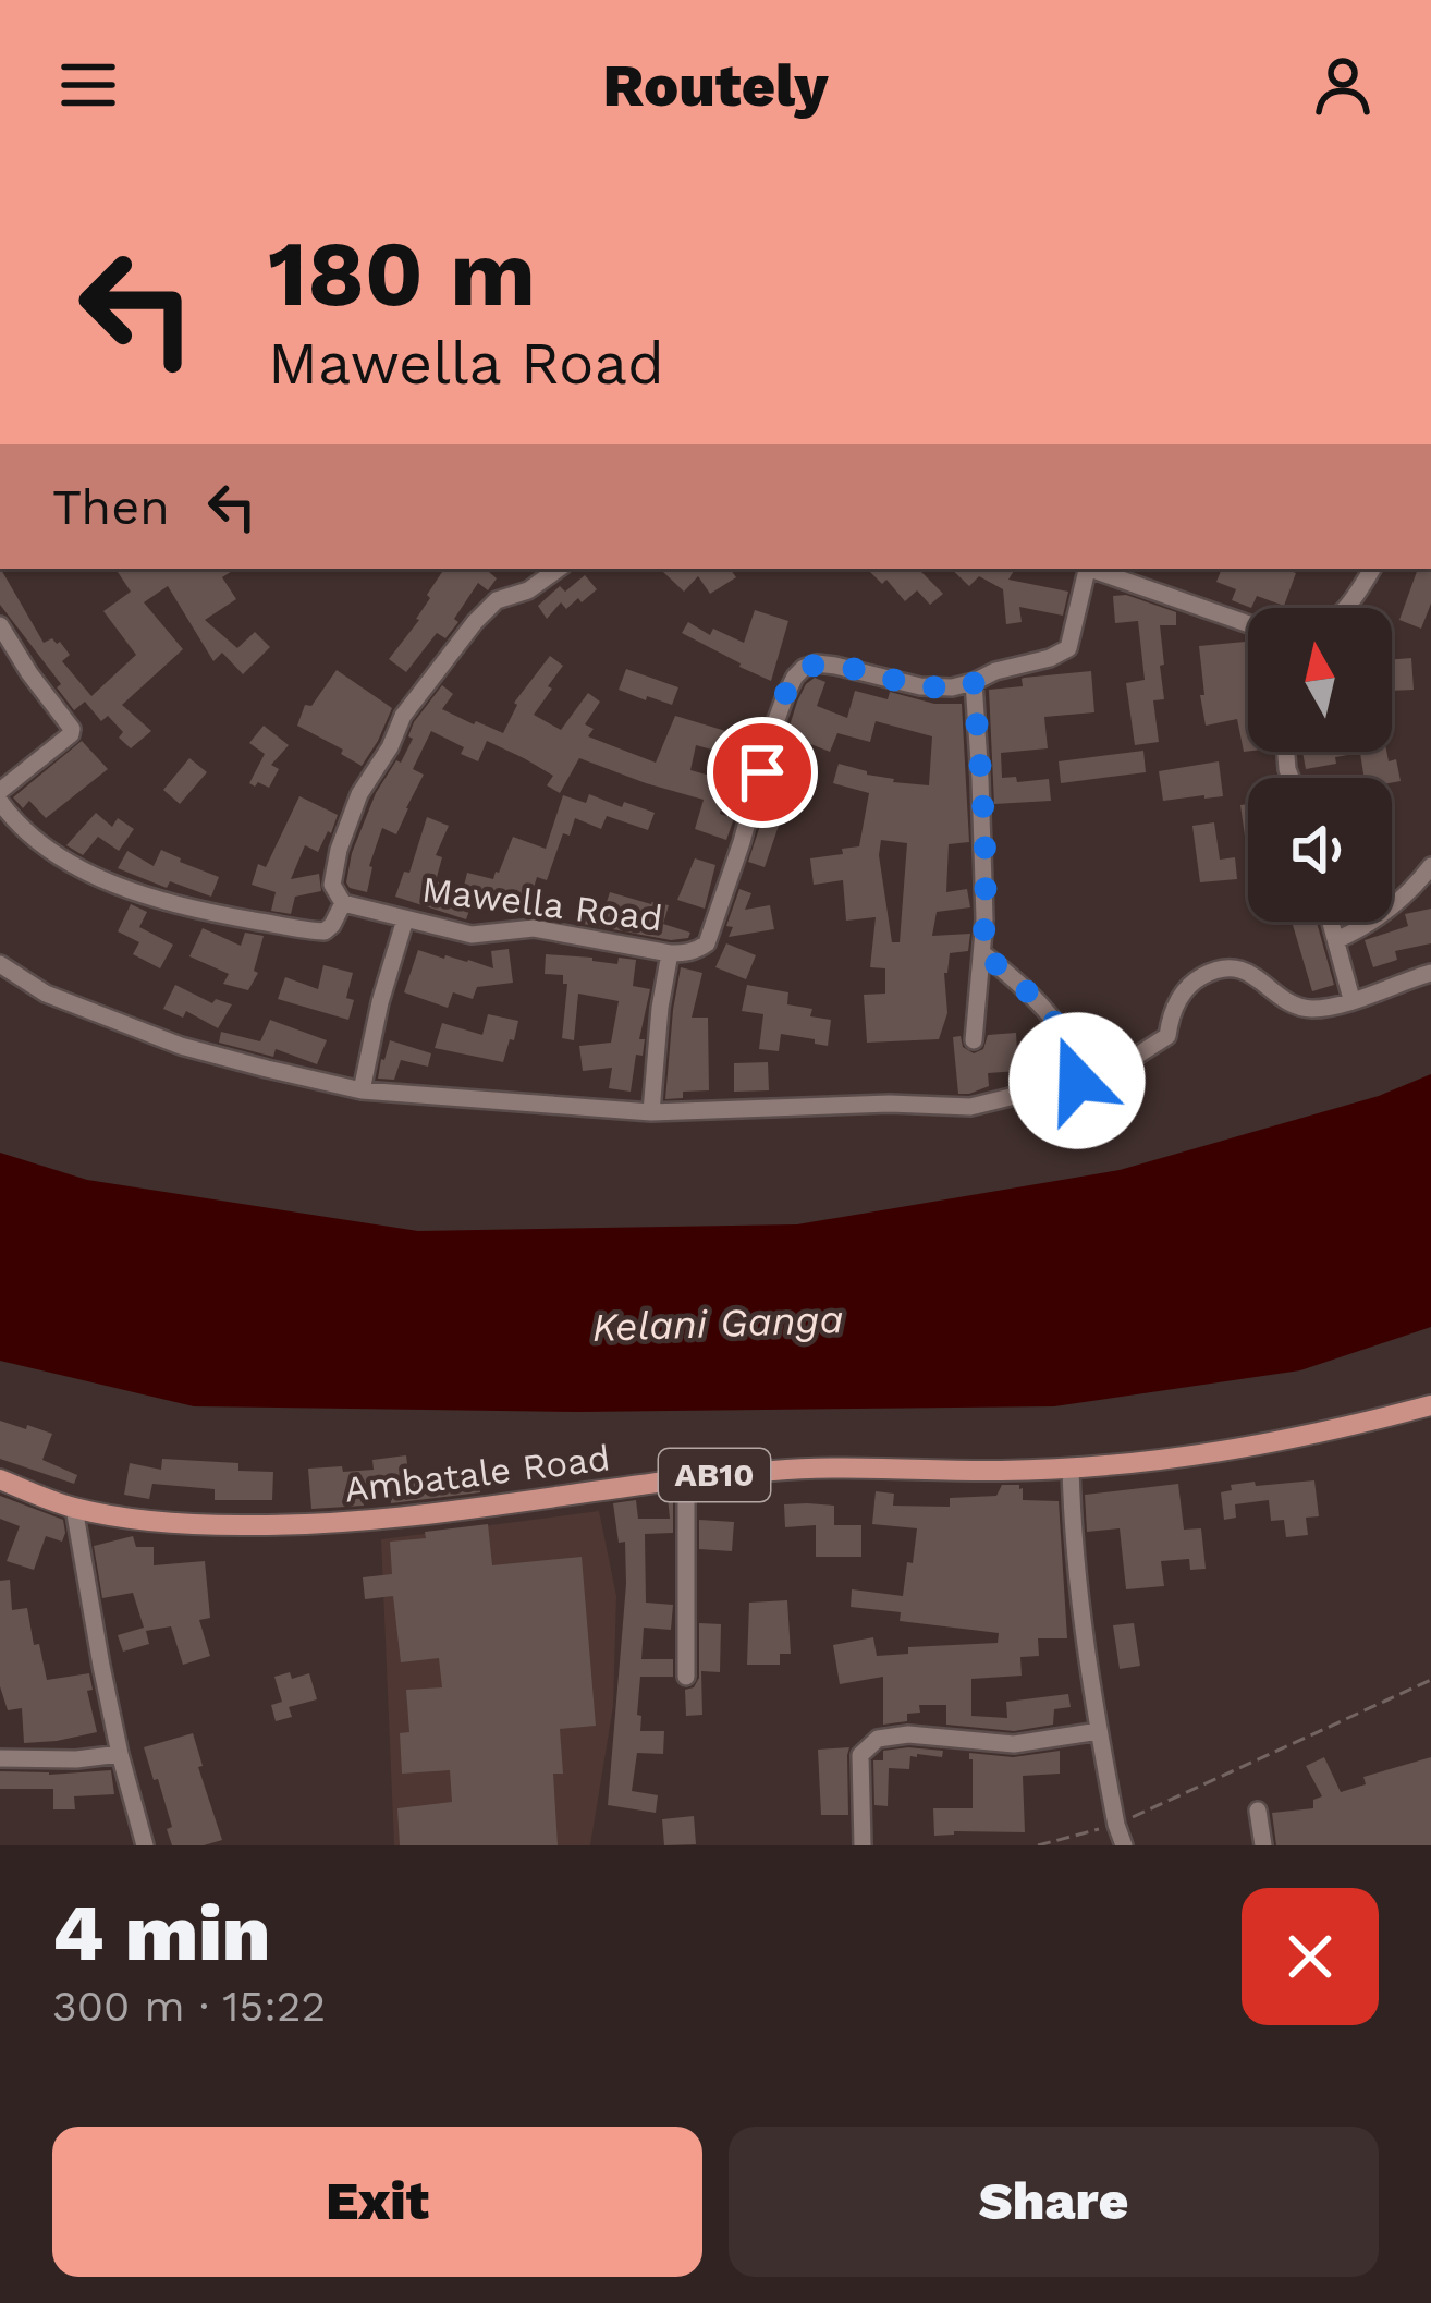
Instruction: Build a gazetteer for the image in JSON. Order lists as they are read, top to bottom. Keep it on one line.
{"streets":{"main road":["Ambatale Road","AB10"],"street":["Mawella Road"]},"water":["Kelani Ganga"],"north":"top","page":{"header":"Routely","turn":["180 m","Mawella Road"],"then":"Then","heading":["4 min","300 m · 15:22"],"buttons":["Exit","Share"]}}
